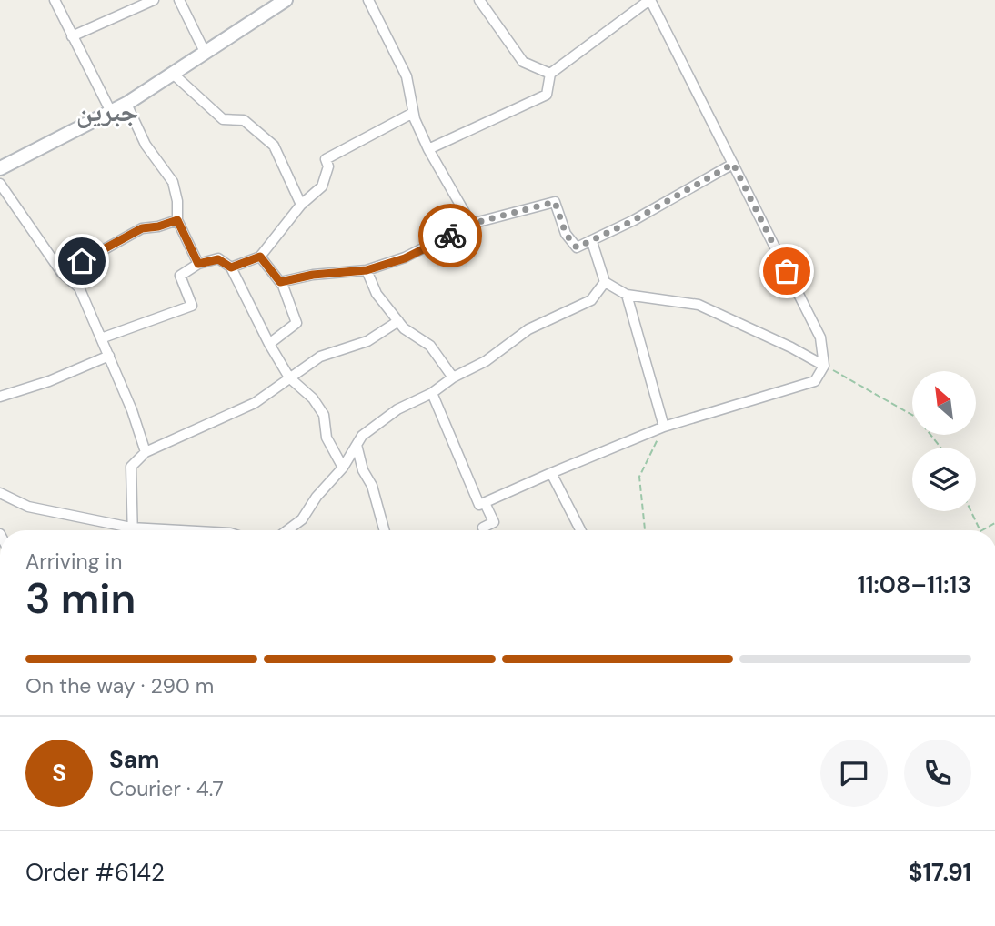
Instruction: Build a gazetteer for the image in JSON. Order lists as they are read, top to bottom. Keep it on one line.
{"districts":["جبرين"],"north":"top left","page":{"heading":["3 min","Arriving in","11:08–11:13"],"panel":["Sam","Courier · 4.7","Order #6142","$17.91"],"bar":"On the way · 290 m","round":"S"}}
